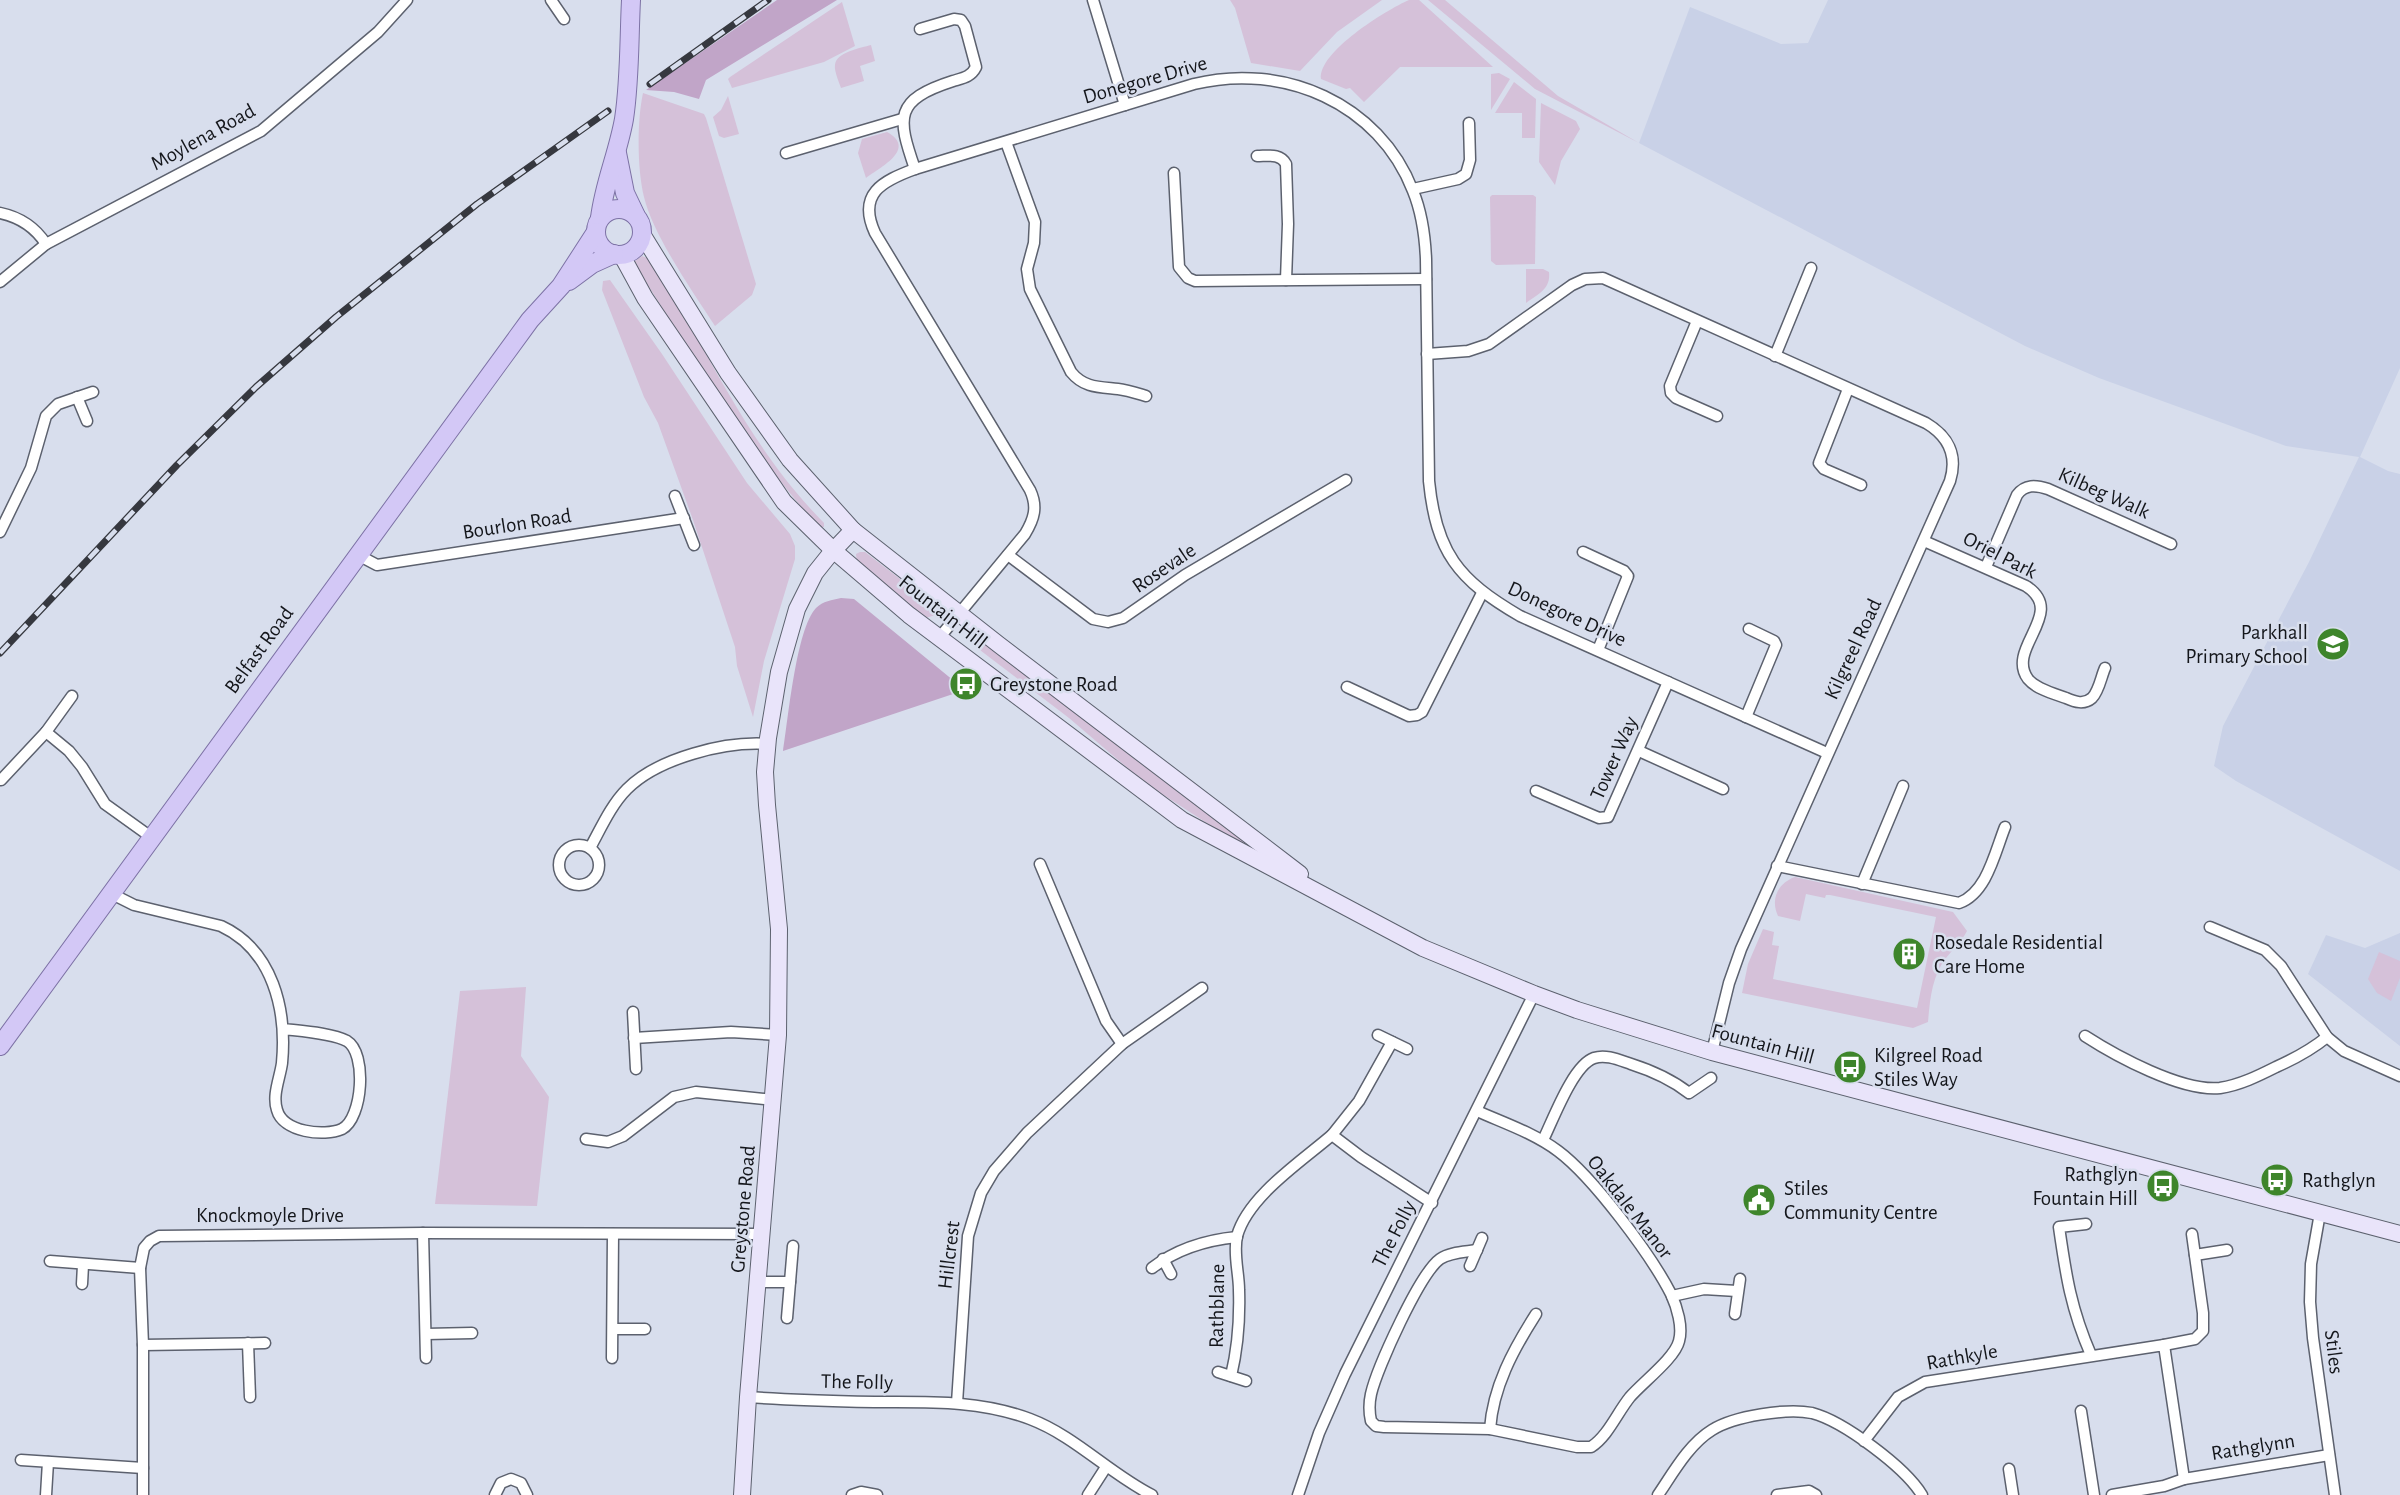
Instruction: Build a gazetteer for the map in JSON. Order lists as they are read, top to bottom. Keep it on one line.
{"streets":{"main road":["Belfast Road"],"street":["Donegore Drive","Moylena Road","Kilbeg Walk","Bourlon Road","Oriel Park","Rosevale","Fountain Hill","Kilgreel Road","Tower Way","Oakdale Manor","Greystone Road","Knockmoyle Drive","The Folly","Hillcrest","Rathblane","Stiles","Rathkyle","Rathglynn"]},"crossings":[["Donegore Drive","Rosevale"],["Donegore Drive","Fountain Hill"],["Donegore Drive","Kilgreel Road"],["Donegore Drive","Tower Way"],["Kilbeg Walk","Oriel Park"],["Bourlon Road","Belfast Road"],["Oriel Park","Kilgreel Road"],["Fountain Hill","Kilgreel Road"],["Fountain Hill","Belfast Road"],["Fountain Hill","Greystone Road"],["Fountain Hill","The Folly"],["Fountain Hill","Stiles"],["Oakdale Manor","The Folly"],["Greystone Road","Knockmoyle Drive"],["Greystone Road","The Folly"],["The Folly","Hillcrest"],["Stiles","Rathglynn"]],"places":{"school or university":["Parkhall Primary School"],"bus stop":["Greystone Road","Kilgreel Road Stiles Way","Rathglyn","Rathglyn Fountain Hill"],"building":["Rosedale Residential Care Home"],"public building":["Stiles Community Centre"]}}
